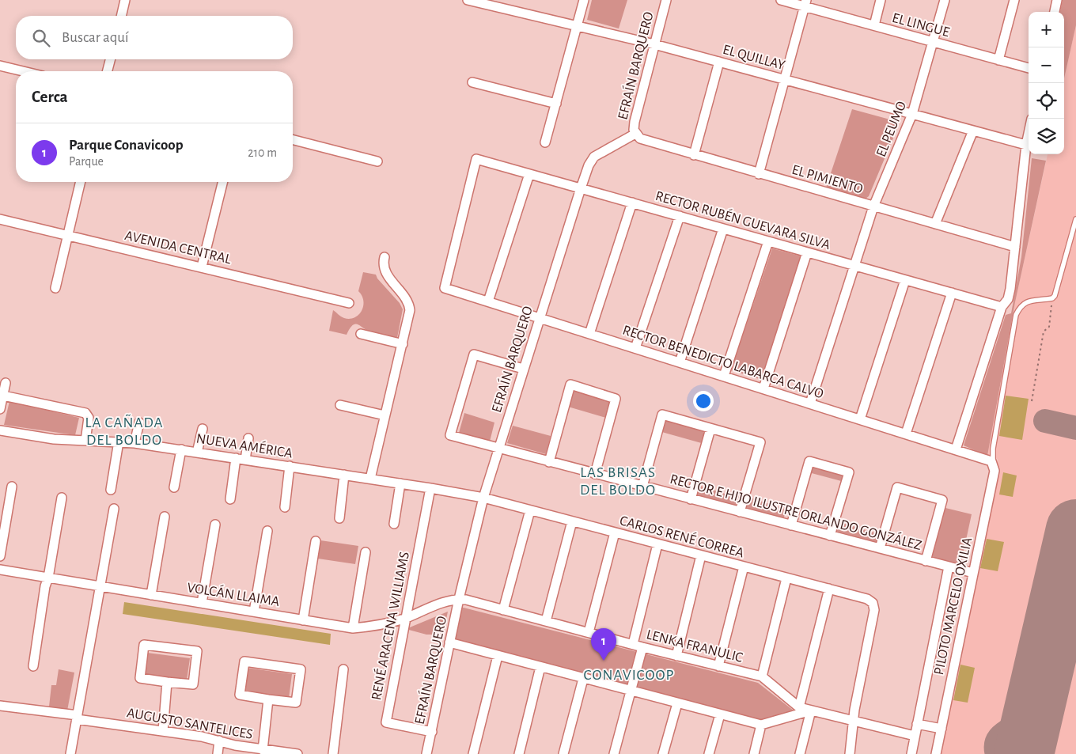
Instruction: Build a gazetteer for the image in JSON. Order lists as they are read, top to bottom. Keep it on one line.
{"streets":{"street":["EL LINGUE","EL QUILLAY","EFRAÍN BARQUERO","EL PEUMO","EL PIMIENTO","RECTOR RUBÉN GUEVARA SILVA","AVENIDA CENTRAL","RECTOR BENEDICTO LABARCA CALVO","NUEVA AMÉRICA","RECTOR E HIJO ILUSTRE ORLANDO GONZÁLEZ","CARLOS RENÉ CORREA","VOLCÁN LLAIMA","PILOTO MARCELO OXILIA","RENÉ ARACENA WILLIAMS","LENKA FRANULIC","AUGUSTO SANTELICES"]},"crossings":[["EL LINGUE","EL PEUMO"],["EL QUILLAY","EFRAÍN BARQUERO"],["EL QUILLAY","EL PEUMO"],["EFRAÍN BARQUERO","EL PIMIENTO"],["EFRAÍN BARQUERO","RECTOR RUBÉN GUEVARA SILVA"],["EFRAÍN BARQUERO","RECTOR BENEDICTO LABARCA CALVO"],["EFRAÍN BARQUERO","NUEVA AMÉRICA"],["EFRAÍN BARQUERO","RECTOR E HIJO ILUSTRE ORLANDO GONZÁLEZ"],["EFRAÍN BARQUERO","CARLOS RENÉ CORREA"],["EFRAÍN BARQUERO","VOLCÁN LLAIMA"],["EFRAÍN BARQUERO","RENÉ ARACENA WILLIAMS"],["EFRAÍN BARQUERO","LENKA FRANULIC"],["EL PEUMO","EL PIMIENTO"],["EL PEUMO","RECTOR RUBÉN GUEVARA SILVA"],["EL PEUMO","RECTOR BENEDICTO LABARCA CALVO"],["RECTOR RUBÉN GUEVARA SILVA","RECTOR BENEDICTO LABARCA CALVO"],["RECTOR BENEDICTO LABARCA CALVO","PILOTO MARCELO OXILIA"],["NUEVA AMÉRICA","CARLOS RENÉ CORREA"],["NUEVA AMÉRICA","RENÉ ARACENA WILLIAMS"],["RECTOR E HIJO ILUSTRE ORLANDO GONZÁLEZ","PILOTO MARCELO OXILIA"],["CARLOS RENÉ CORREA","LENKA FRANULIC"],["VOLCÁN LLAIMA","RENÉ ARACENA WILLIAMS"],["VOLCÁN LLAIMA","LENKA FRANULIC"],["PILOTO MARCELO OXILIA","LENKA FRANULIC"]],"districts":["LA CAÑADA DEL BOLDO","LAS BRISAS DEL BOLDO","CONAVICOOP"],"page":{"map_buttons":["+","−"],"search":"Buscar aquí","heading":"Cerca","list":[{"mark":"1","name":"Parque Conavicoop","note":"Parque","value":"210 m"}],"pins":"1"}}
